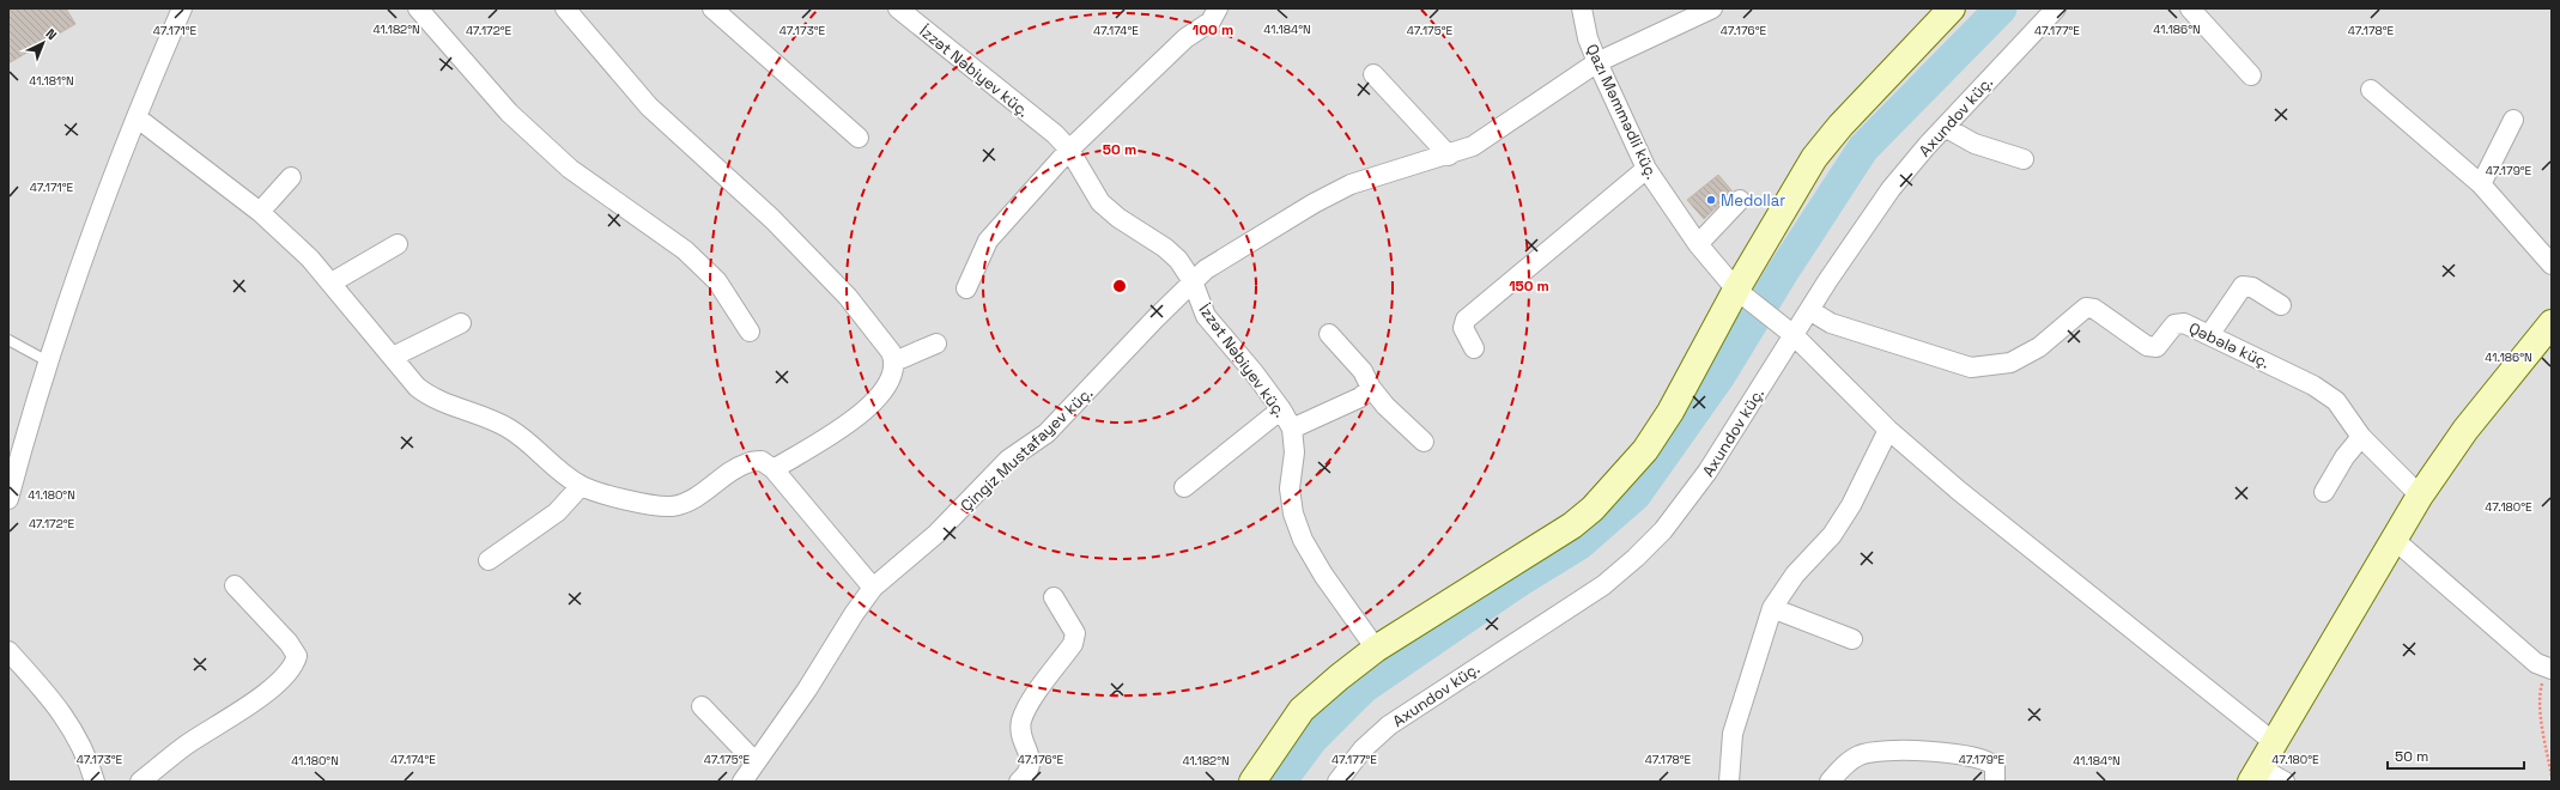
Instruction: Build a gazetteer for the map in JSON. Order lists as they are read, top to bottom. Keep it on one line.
{"streets":{"street":["İzzət Nəbiyev küç.","Qazı Məmmədli küç.","Axundov küç.","Qəbələ küç.","Çingiz Mustafayev küç."]},"crossings":[["İzzət Nəbiyev küç.","Çingiz Mustafayev küç."],["Qazı Məmmədli küç.","Axundov küç."],["Qazı Məmmədli küç.","Çingiz Mustafayev küç."],["Axundov küç.","Qəbələ küç."]],"places":["Medollar"],"scale_bar":"50 m","north":"top right","coordinates":["41.182°N","41.184°N","41.186°N","47.172°E","47.173°E","47.174°E","47.175°E","47.176°E","47.177°E","47.178°E","47.171°E","41.181°N","47.179°E","41.180°N","47.180°E"],"rings":["100 m","50 m","150 m"]}
